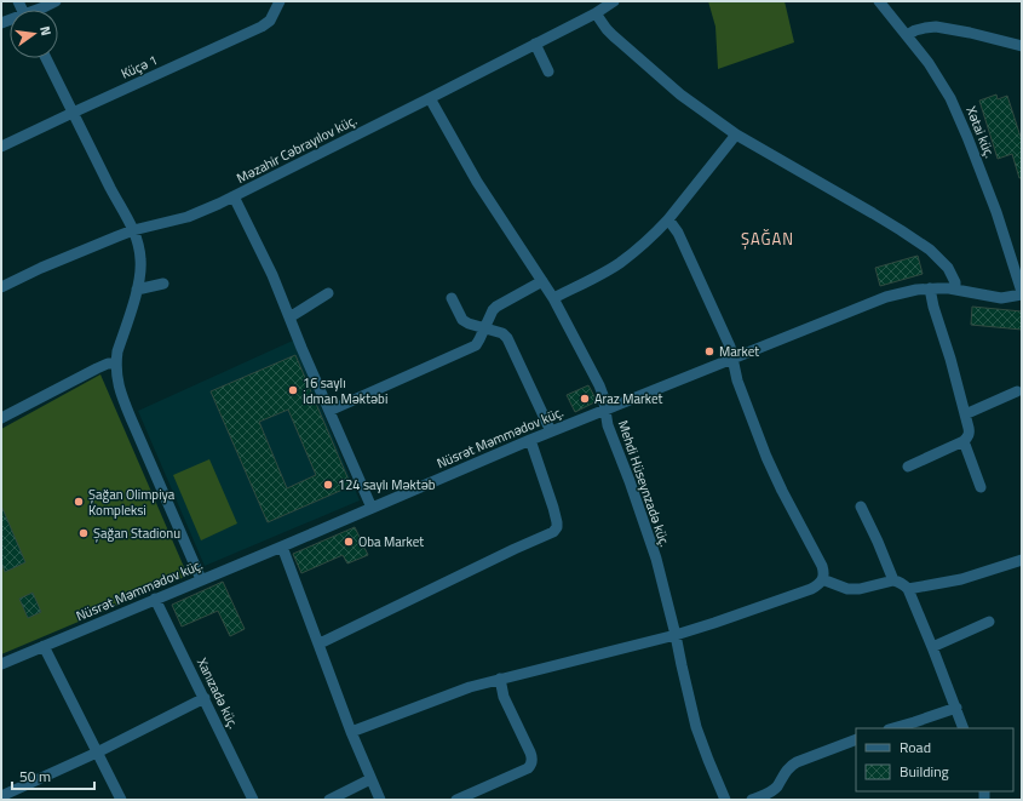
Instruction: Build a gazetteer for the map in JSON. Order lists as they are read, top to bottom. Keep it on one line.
{"streets":{"street":["Küçə 1","Xətai küç.","Məzahir Cəbrayılov küç.","Nüsrət Məmmədov küç.","Mehdi Hüseynzadə küç.","Xanızadə küç."]},"crossings":[["Xətai küç.","Nüsrət Məmmədov küç."],["Məzahir Cəbrayılov küç.","Mehdi Hüseynzadə küç."],["Nüsrət Məmmədov küç.","Mehdi Hüseynzadə küç."],["Nüsrət Məmmədov küç.","Xanızadə küç."]],"districts":["ŞAĞAN"],"places":["Market","16 saylı İdman Məktəbi","Araz Market","124 saylı Məktəb","Şağan Olimpiya Kompleksi","Şağan Stadionu","Oba Market"],"legend":["Road","Building"],"scale_bar":"50 m","north":"right"}
